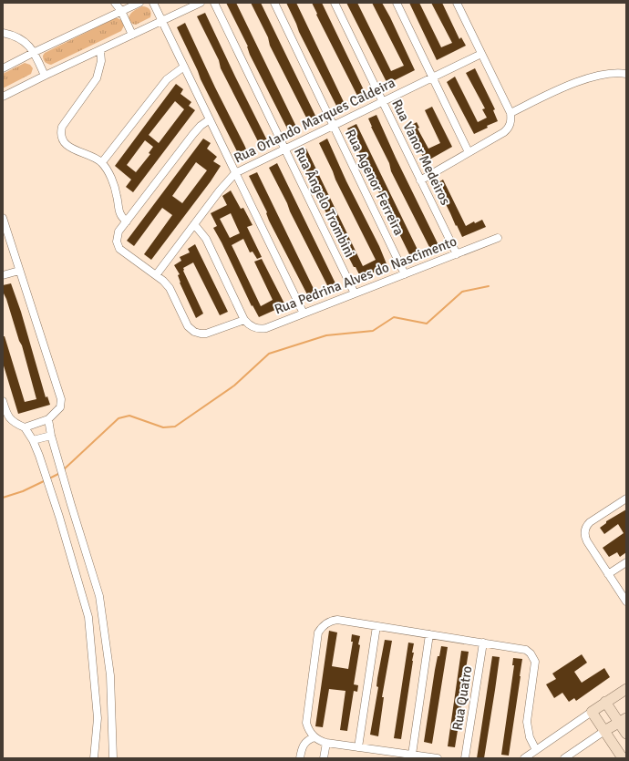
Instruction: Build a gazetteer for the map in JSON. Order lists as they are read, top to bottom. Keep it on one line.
{"streets":{"street":["Rua Orlando Marques Caldeira","Rua Vanor Medeiros","Rua Agenor Ferreira","Rua Ângelo Trombini","Rua Pedrina Alves do Nascimento","Rua Quatro"]},"crossings":[["Rua Orlando Marques Caldeira","Rua Vanor Medeiros"],["Rua Orlando Marques Caldeira","Rua Agenor Ferreira"],["Rua Orlando Marques Caldeira","Rua Ângelo Trombini"],["Rua Vanor Medeiros","Rua Pedrina Alves do Nascimento"],["Rua Agenor Ferreira","Rua Pedrina Alves do Nascimento"],["Rua Ângelo Trombini","Rua Pedrina Alves do Nascimento"]]}
